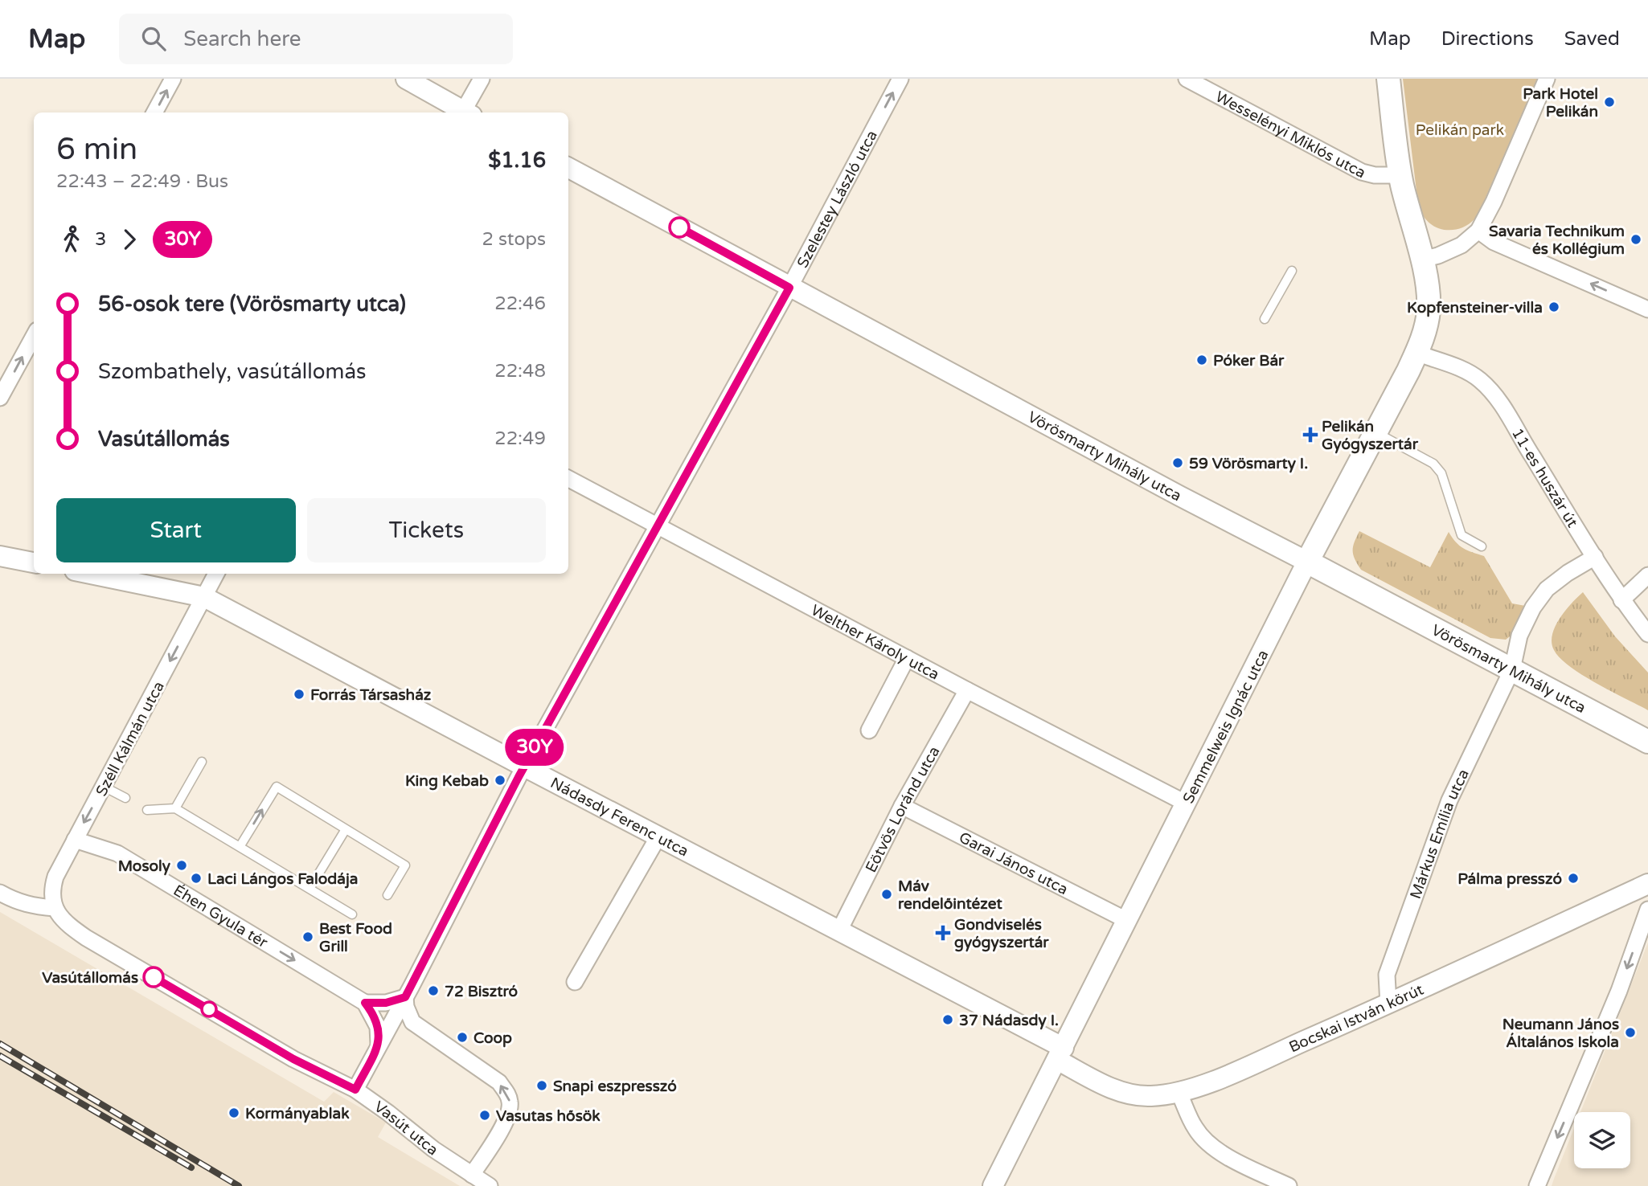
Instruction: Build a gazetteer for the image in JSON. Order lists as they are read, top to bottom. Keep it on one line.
{"streets":{"main road":["Vörösmarty Mihály utca","Semmelweis Ignác utca"],"street":["Wesselényi Miklós utca","Szelestey László utca","11-es huszár út","Welther Károly utca","Széll Kálmán utca","Eötvös Loránd utca","Nádasdy Ferenc utca","Márkus Emília utca","Garai János utca","Éhen Gyula tér","Bocskai István körút","Vasút utca"]},"crossings":[["Wesselényi Miklós utca","Semmelweis Ignác utca"],["Szelestey László utca","Vörösmarty Mihály utca"],["Szelestey László utca","Welther Károly utca"],["Szelestey László utca","Nádasdy Ferenc utca"],["Szelestey László utca","Vasút utca"],["Vörösmarty Mihály utca","Semmelweis Ignác utca"],["Vörösmarty Mihály utca","Márkus Emília utca"],["11-es huszár út","Semmelweis Ignác utca"],["11-es huszár út","Márkus Emília utca"],["Welther Károly utca","Semmelweis Ignác utca"],["Welther Károly utca","Eötvös Loránd utca"],["Semmelweis Ignác utca","Nádasdy Ferenc utca"],["Semmelweis Ignác utca","Garai János utca"],["Semmelweis Ignác utca","Bocskai István körút"],["Széll Kálmán utca","Nádasdy Ferenc utca"],["Széll Kálmán utca","Éhen Gyula tér"],["Széll Kálmán utca","Vasút utca"],["Eötvös Loránd utca","Nádasdy Ferenc utca"],["Eötvös Loránd utca","Garai János utca"],["Nádasdy Ferenc utca","Bocskai István körút"],["Márkus Emília utca","Bocskai István körút"]],"one_way":["Széll Kálmán utca","Éhen Gyula tér"],"parks":["Pelikán park"],"places":{"other":["Park Hotel Pelikán","Savaria Technikum és Kollégium","Kopfensteiner-villa","Póker Bár","59 Vörösmarty I.","Forrás Társasház","King Kebab","Mosoly","Laci Lángos Falodája","Pálma presszó","Máv rendelőintézet","Best Food Grill","Vasútállomás","72 Bisztró","37 Nádasdy I.","Neumann János Általános Iskola","Coop","Snapi eszpresszó","Kormányablak","Vasutas hősök"],"health":["Pelikán Gyógyszertár","Gondviselés gyógyszertár"]},"lines":["bus line 30Y"],"page":{"header":"Map","search":"Search here","nav":["Map","Directions","Saved"],"on_map":"30Y","heading":["6 min","22:43 – 22:49 · Bus","$1.16"],"legs":["3","30Y","2 stops"],"list":[{"name":"56-osok tere (Vörösmarty utca)","value":"22:46"},{"name":"Szombathely, vasútállomás","value":"22:48"},{"name":"Vasútállomás","value":"22:49"}],"buttons":["Start","Tickets"]}}
